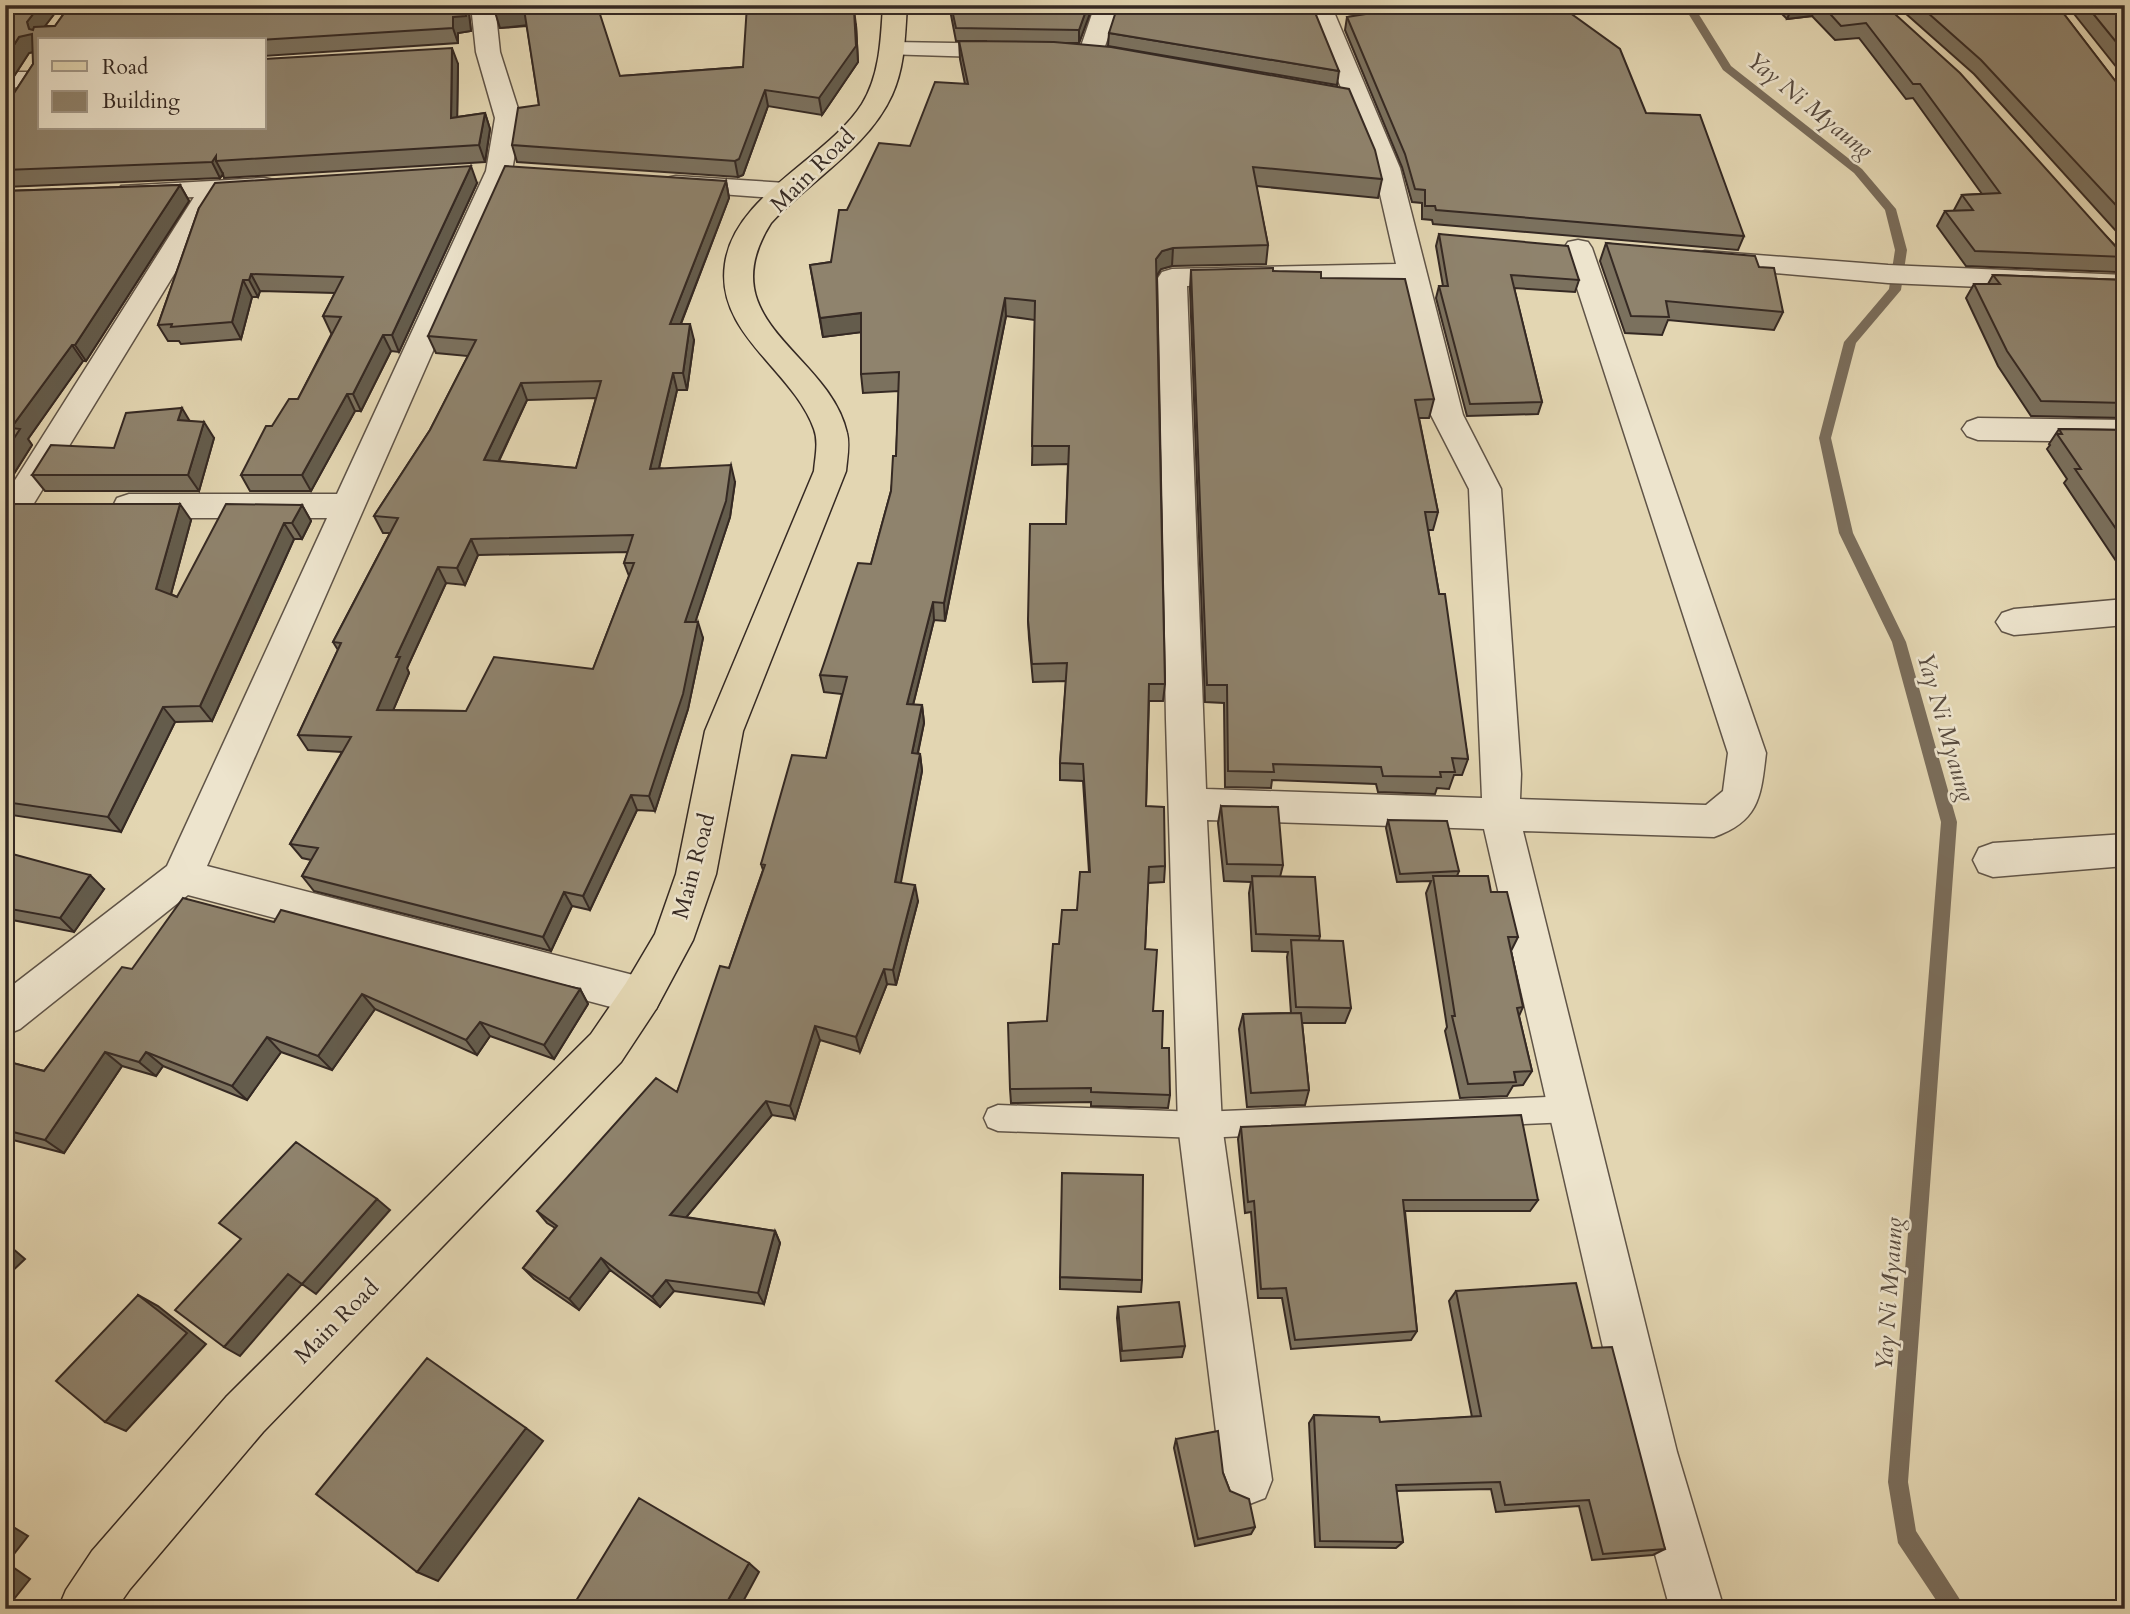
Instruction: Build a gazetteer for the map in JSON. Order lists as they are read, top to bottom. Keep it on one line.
{"streets":{"main road":["Main Road"]},"water":["Yay Ni Myaung"],"legend":["Road","Building"]}
